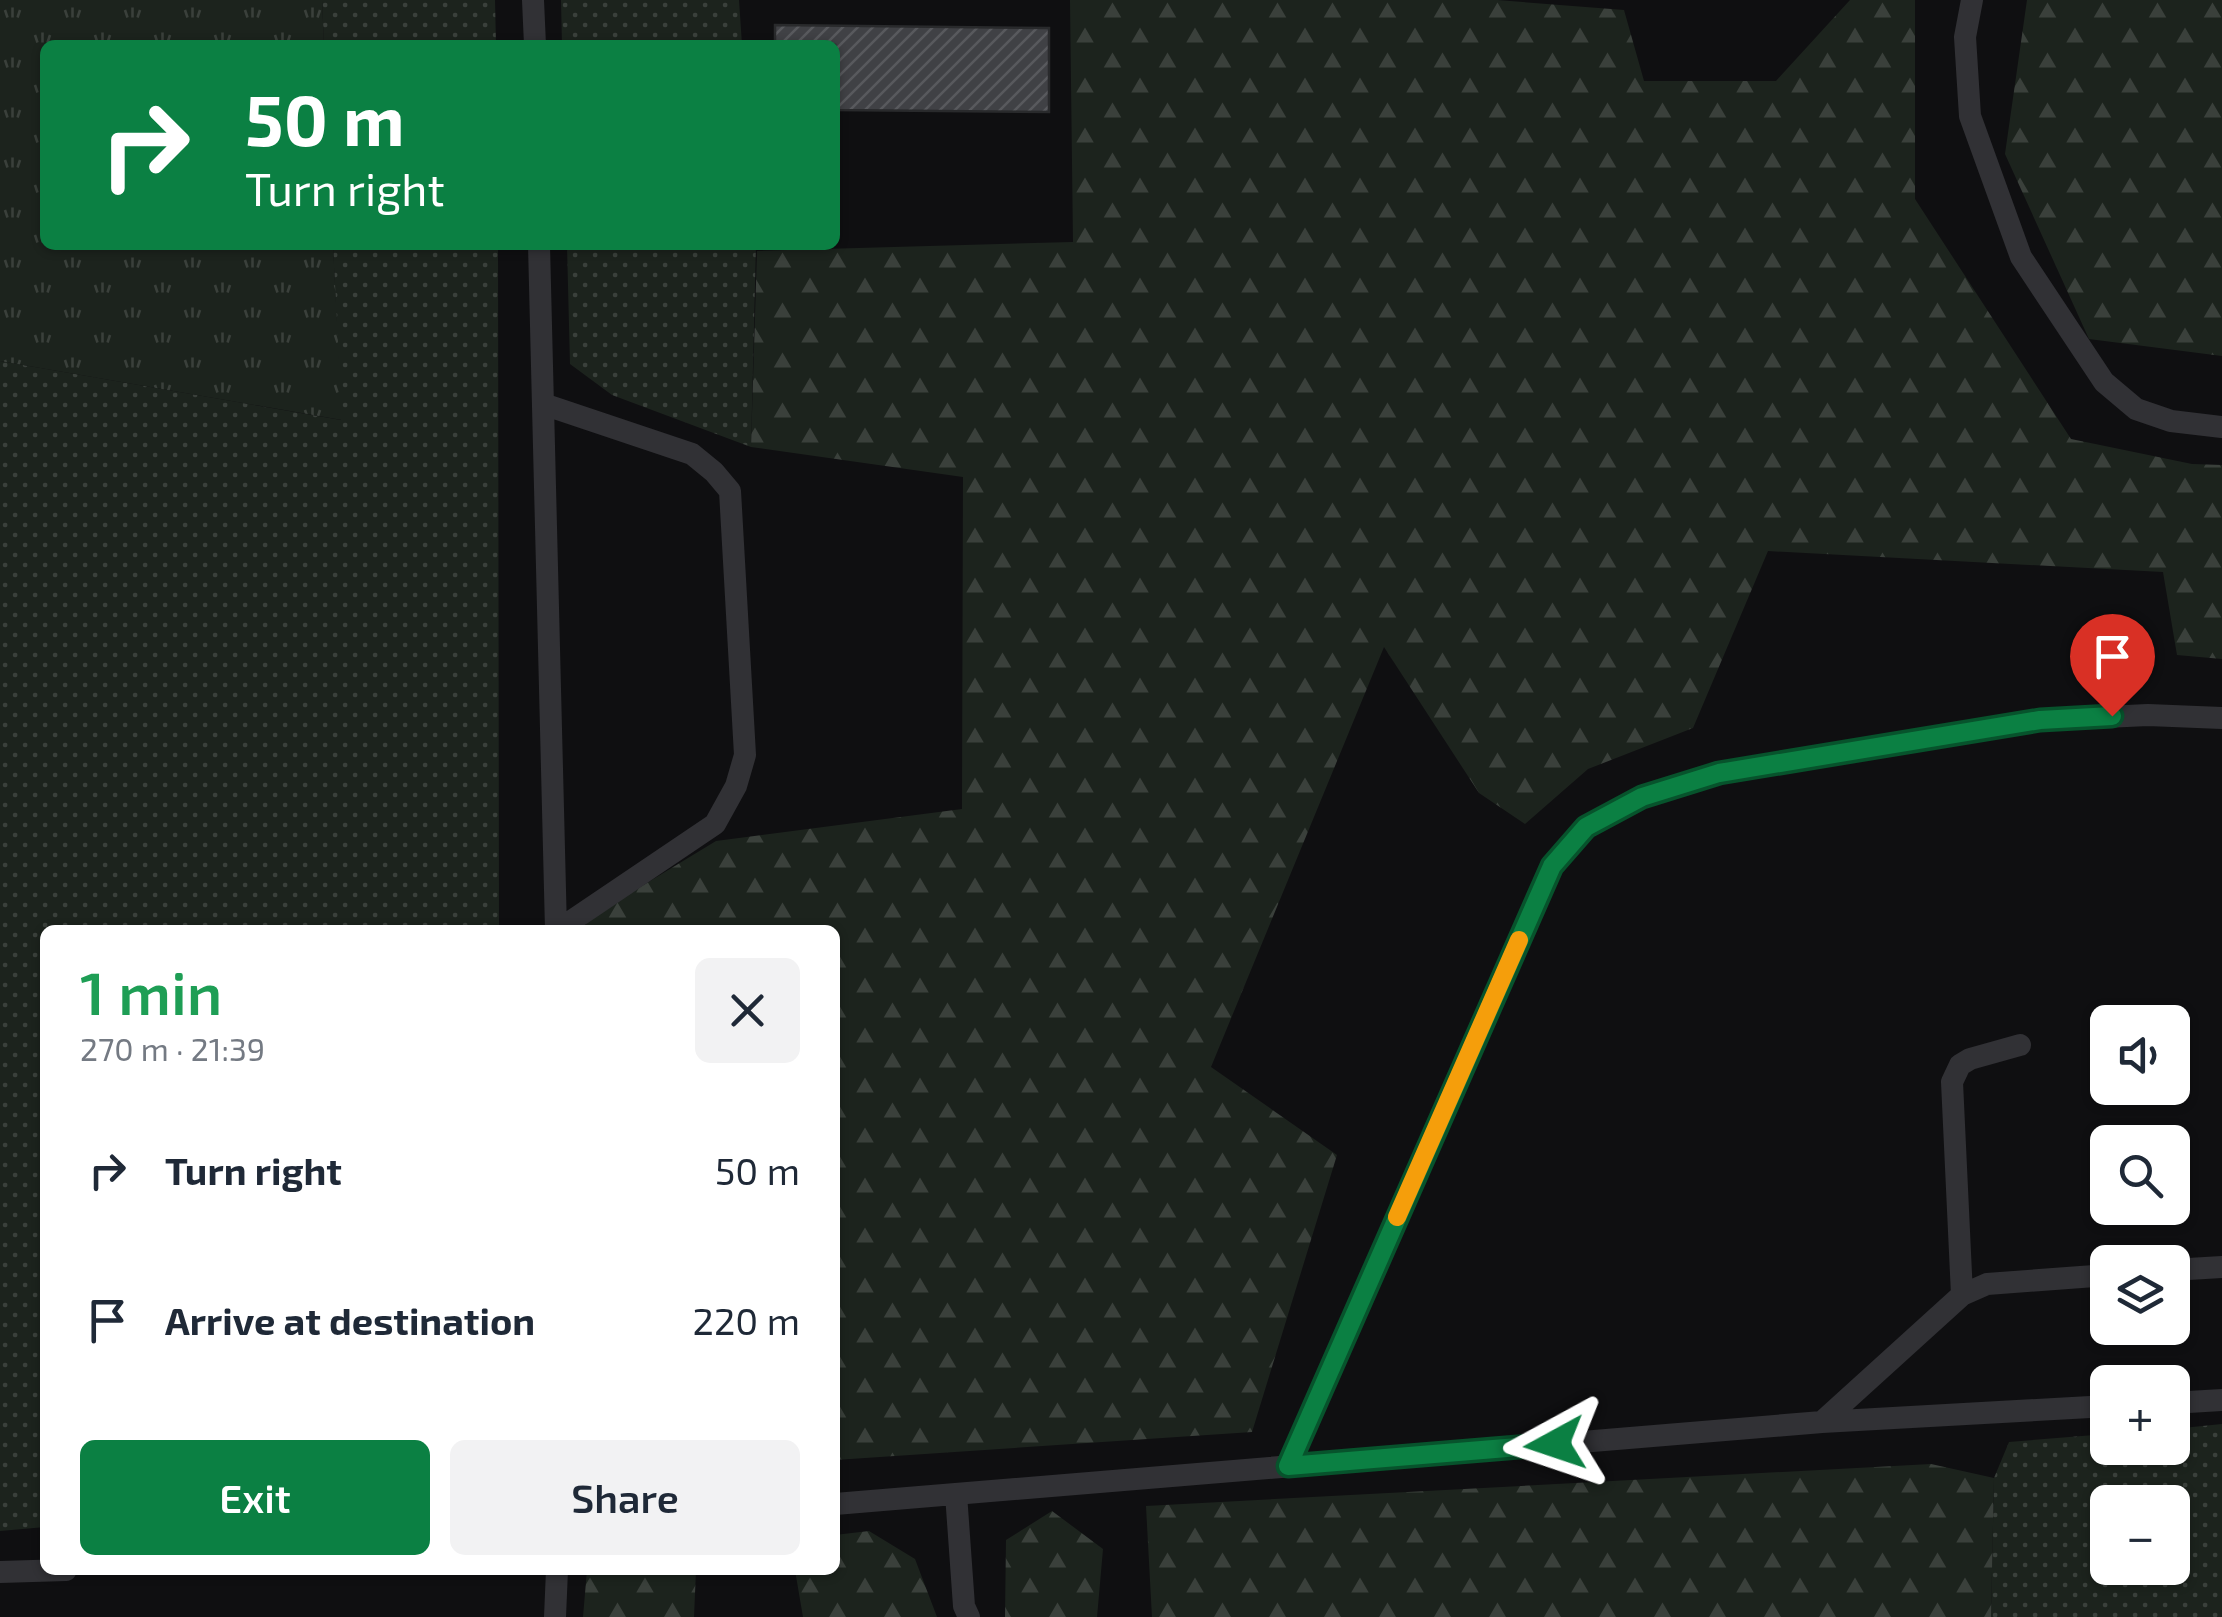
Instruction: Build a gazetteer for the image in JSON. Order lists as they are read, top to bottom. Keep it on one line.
{"page":{"turn":["50 m","Turn right"],"heading":["1 min","270 m · 21:39"],"map_buttons":["+","−"],"list":[{"name":"Turn right","value":"50 m"},{"name":"Arrive at destination","value":"220 m"}],"buttons":["Exit","Share"]}}
